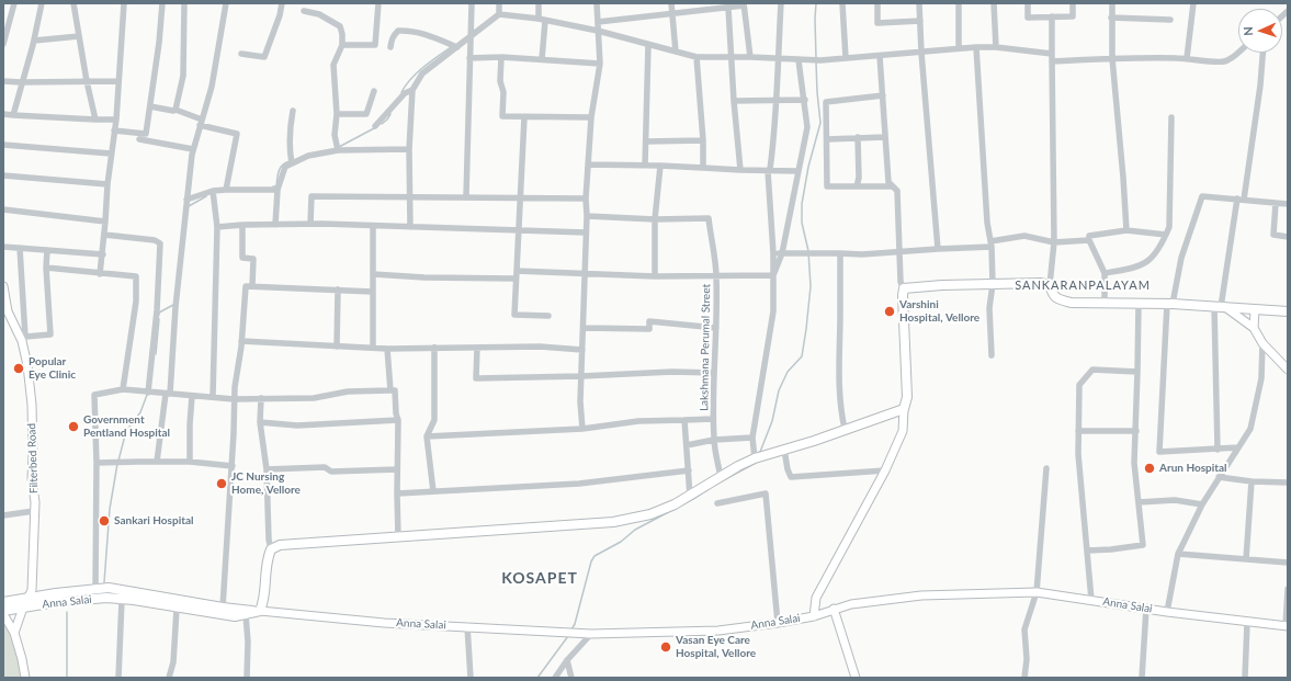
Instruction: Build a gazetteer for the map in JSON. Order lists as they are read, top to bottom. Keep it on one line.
{"streets":{"highway":["Anna Salai"],"main road":["Filterbed Road"],"street":["Lakshmana Perumal Street"]},"crossings":[["Filterbed Road","Anna Salai"]],"districts":["SANKARANPALAYAM","KOSAPET"],"places":["Varshini Hospital, Vellore","Popular Eye Clinic","Government Pentland Hospital","Arun Hospital","JC Nursing Home, Vellore","Sankari Hospital","Vasan Eye Care Hospital, Vellore"],"north":"left"}
